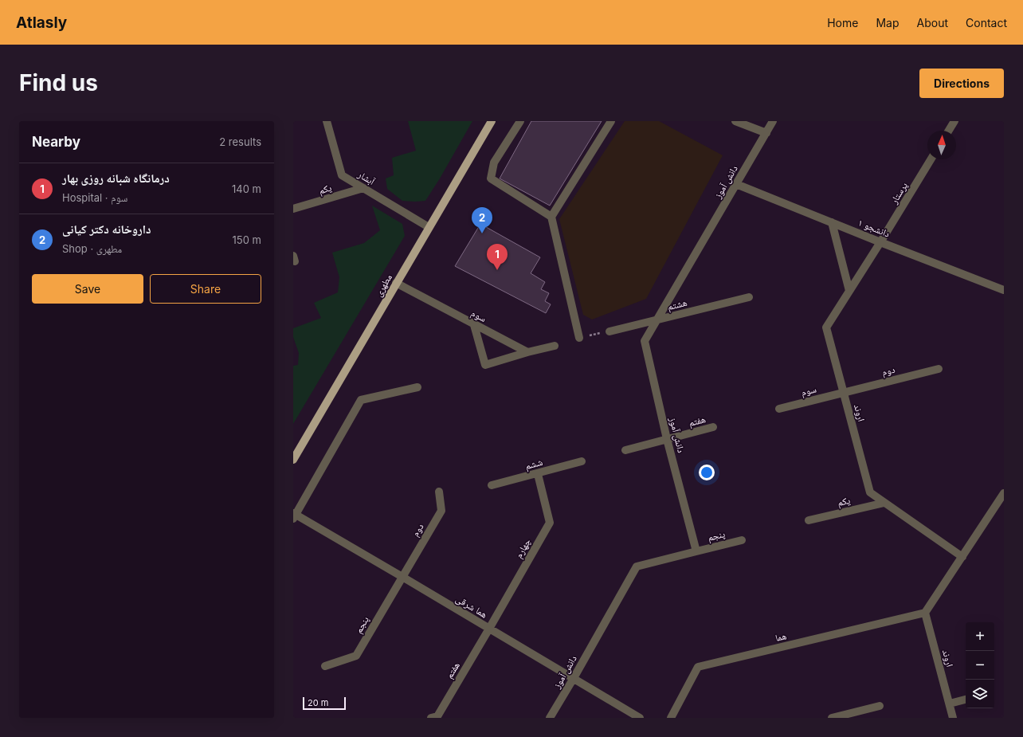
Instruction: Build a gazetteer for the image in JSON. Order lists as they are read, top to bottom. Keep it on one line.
{"streets":{"main road":["مطهری"],"street":["آبشار","دانش آموز","یکم","پرستار","دانشجو ۱","هشتم","سوم","دوم","اروند","هفتم","ششم","پنجم","چهارم","هما شرقی","هما"]},"crossings":[["آبشار","یکم"],["آبشار","مطهری"],["دانش آموز","دانشجو ۱"],["دانش آموز","هشتم"],["دانش آموز","هفتم"],["دانش آموز","پنجم"],["دانش آموز","هما شرقی"],["یکم","اروند"],["پرستار","دانشجو ۱"],["پرستار","اروند"],["دانشجو ۱","اروند"],["مطهری","سوم"],["سوم","دوم"],["سوم","اروند"],["دوم","اروند"],["دوم","پنجم"],["دوم","هما شرقی"],["اروند","هما"],["هفتم","چهارم"],["هفتم","هما شرقی"],["ششم","چهارم"],["پنجم","هما شرقی"],["چهارم","هما شرقی"]],"scale_bar":"20 m","north":"top","page":{"header":"Atlasly","nav":["Home","Map","About","Contact"],"buttons":["Directions",["Save","Share"]],"title":"Find us","heading":["Nearby","2 results"],"list":[{"mark":"1","name":"درمانگاه شبانه روزی بهار","note":"Hospital · سوم","value":"140 m"},{"mark":"2","name":"داروخانه دکتر کیانی","note":"Shop · مطهری","value":"150 m"}],"pins":["2","1"],"map_buttons":["+","−"],"scale":"20 m"}}
